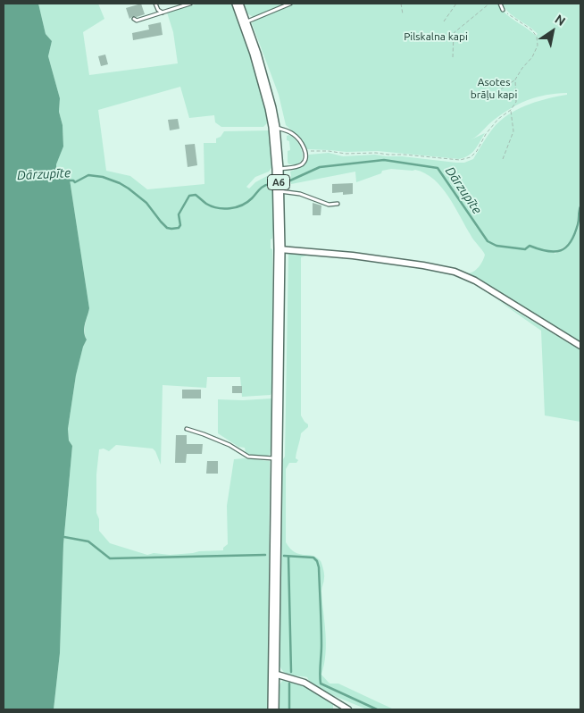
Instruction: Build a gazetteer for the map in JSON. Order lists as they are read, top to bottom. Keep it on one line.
{"streets":{"highway":["A6"]},"water":["Dārzupīte"],"parks":["Pilskalna kapi","Asotes brāļu kapi"],"north":"top right"}
